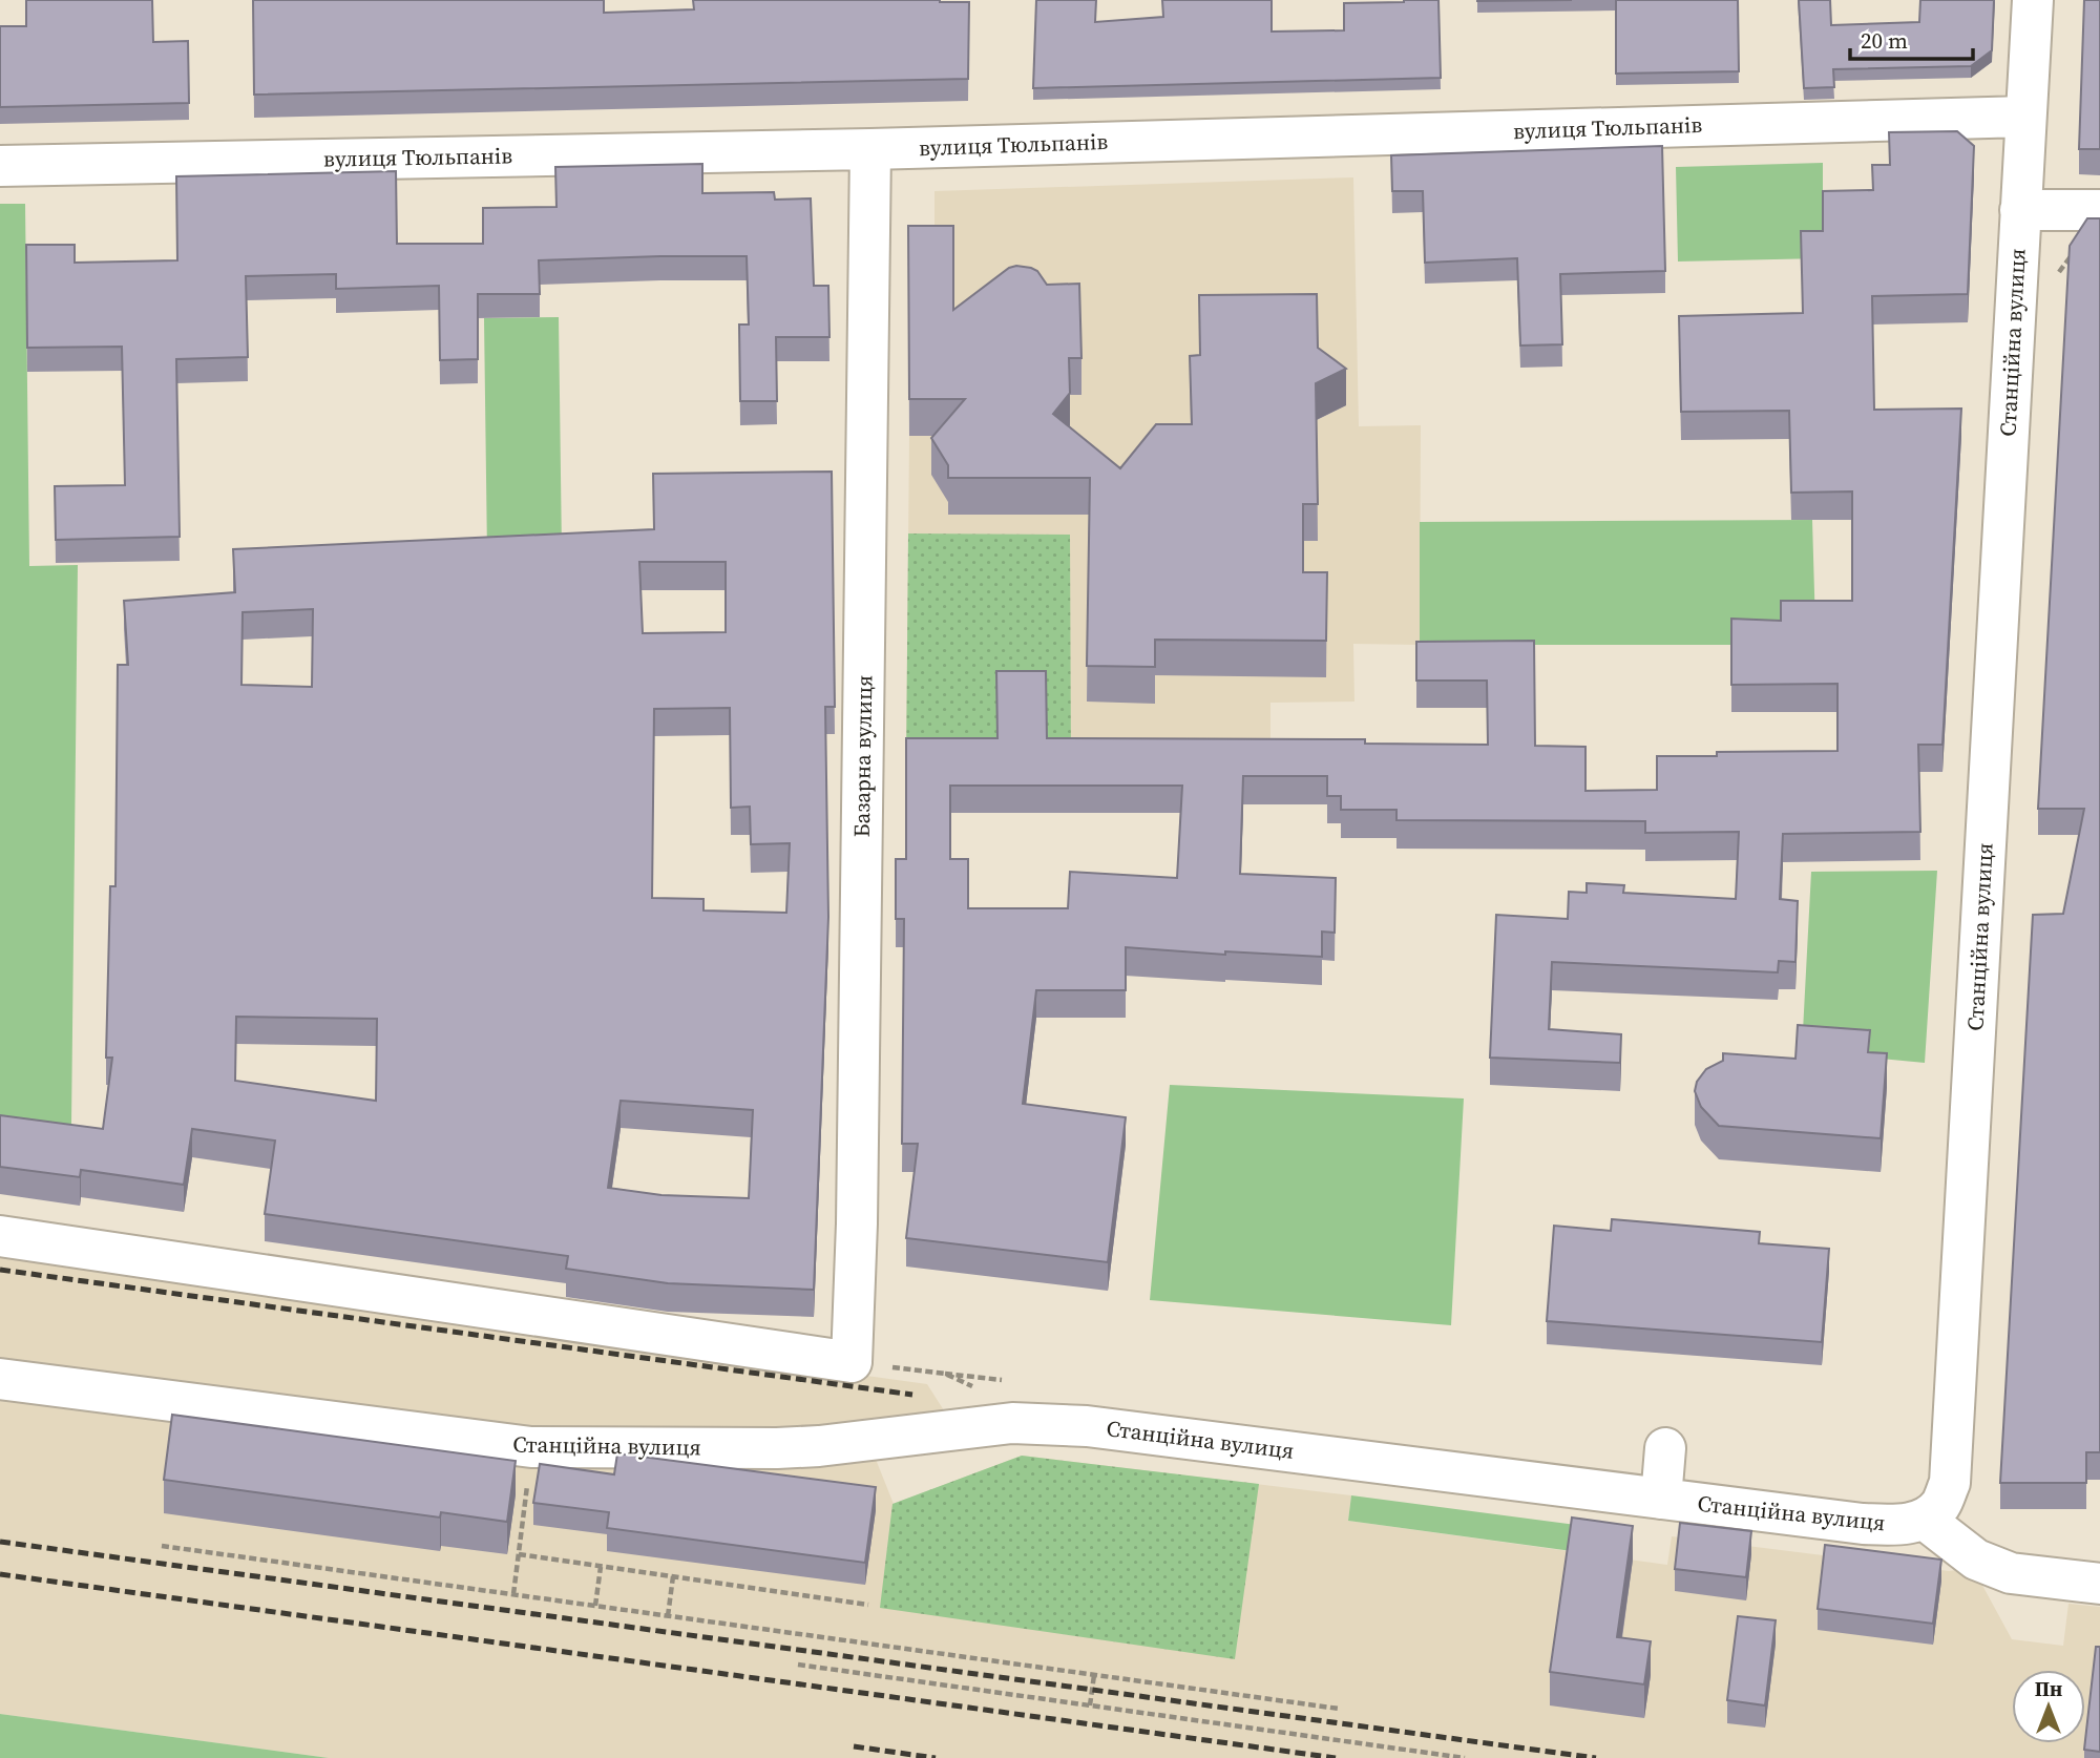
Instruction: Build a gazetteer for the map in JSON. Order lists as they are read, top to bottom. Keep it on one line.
{"streets":{"street":["вулиця Тюльпанів","Станційна вулиця","Базарна вулиця"]},"crossings":[["вулиця Тюльпанів","Станційна вулиця"],["вулиця Тюльпанів","Базарна вулиця"]],"scale_bar":"20 m","north":"top"}
